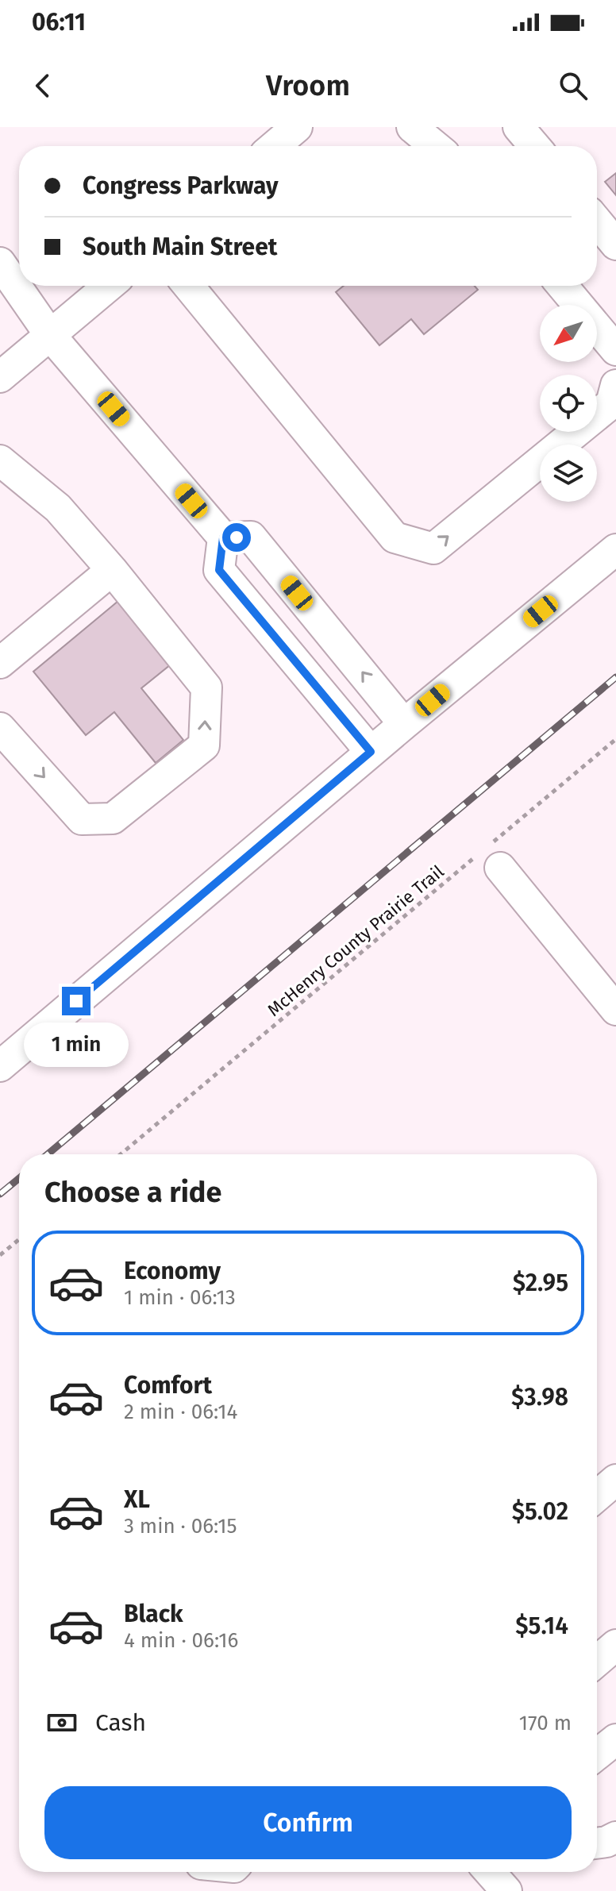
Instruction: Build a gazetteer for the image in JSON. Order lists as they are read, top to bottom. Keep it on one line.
{"streets":{"path":["McHenry County Prairie Trail"]},"north":"bottom left","page":{"status":"06:11","header":"Vroom","banner":["Congress Parkway","South Main Street"],"bubble":"1 min","heading":"Choose a ride","list":[{"name":"Economy","note":"1 min · 06:13","value":"$2.95"},{"name":"Comfort","note":"2 min · 06:14","value":"$3.98"},{"name":"XL","note":"3 min · 06:15","value":"$5.02"},{"name":"Black","note":"4 min · 06:16","value":"$5.14"}],"pay":["Cash","170 m"],"buttons":"Confirm"}}
